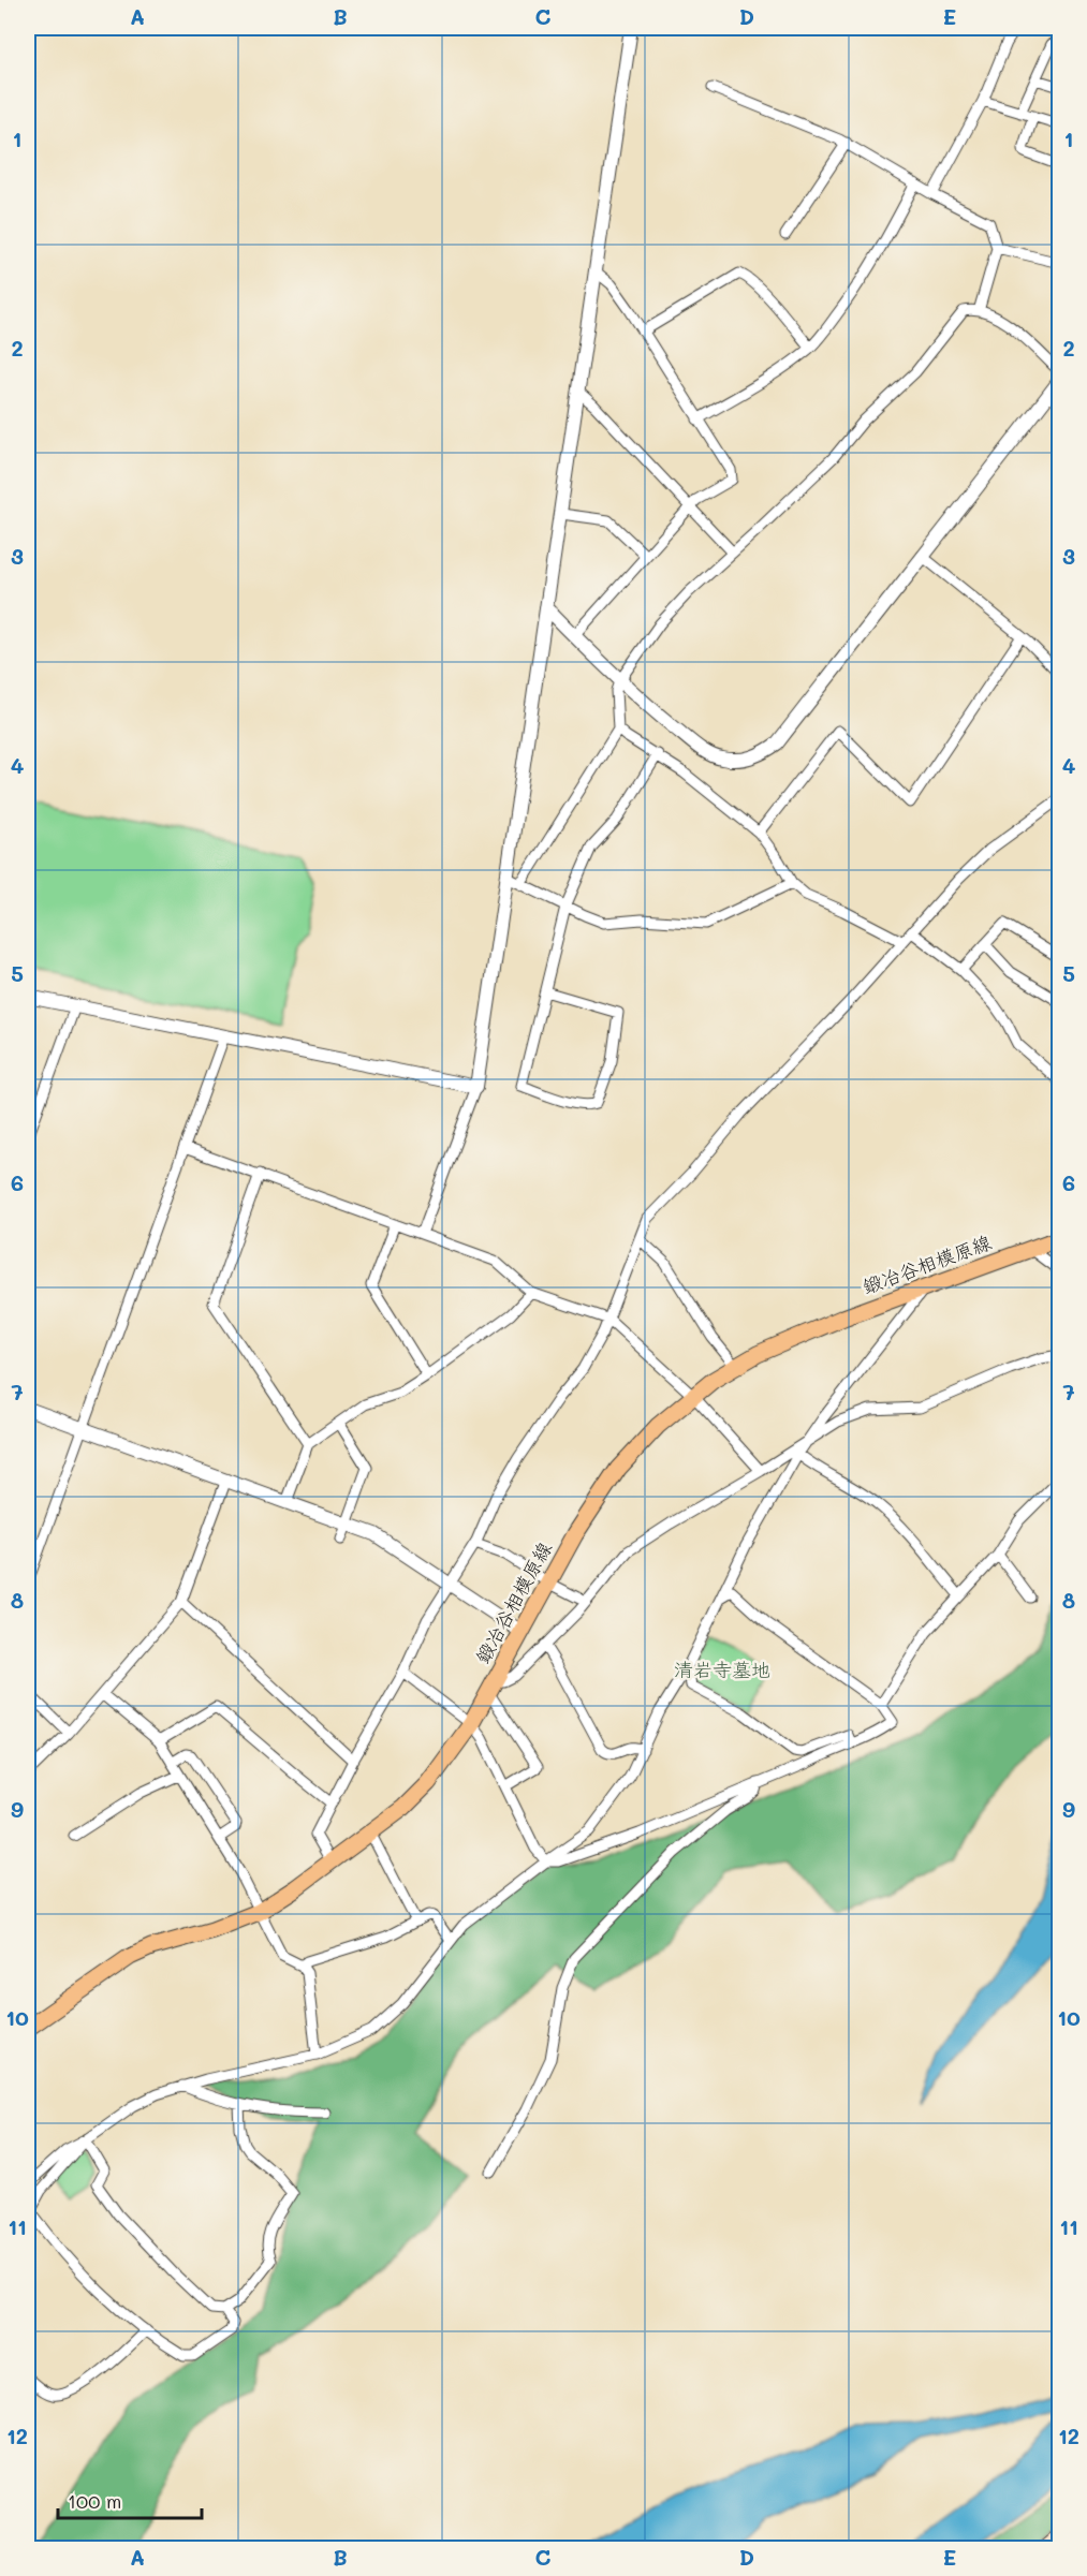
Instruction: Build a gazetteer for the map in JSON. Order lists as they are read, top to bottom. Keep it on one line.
{"streets":{"main road":["鍛冶谷相模原線"]},"parks":["清岩寺墓地"],"scale_bar":"100 m","grid":{"columns":["A","B","C","D","E"],"rows":["1","2","3","4","5","6","7","8","9","10","11","12"]}}
